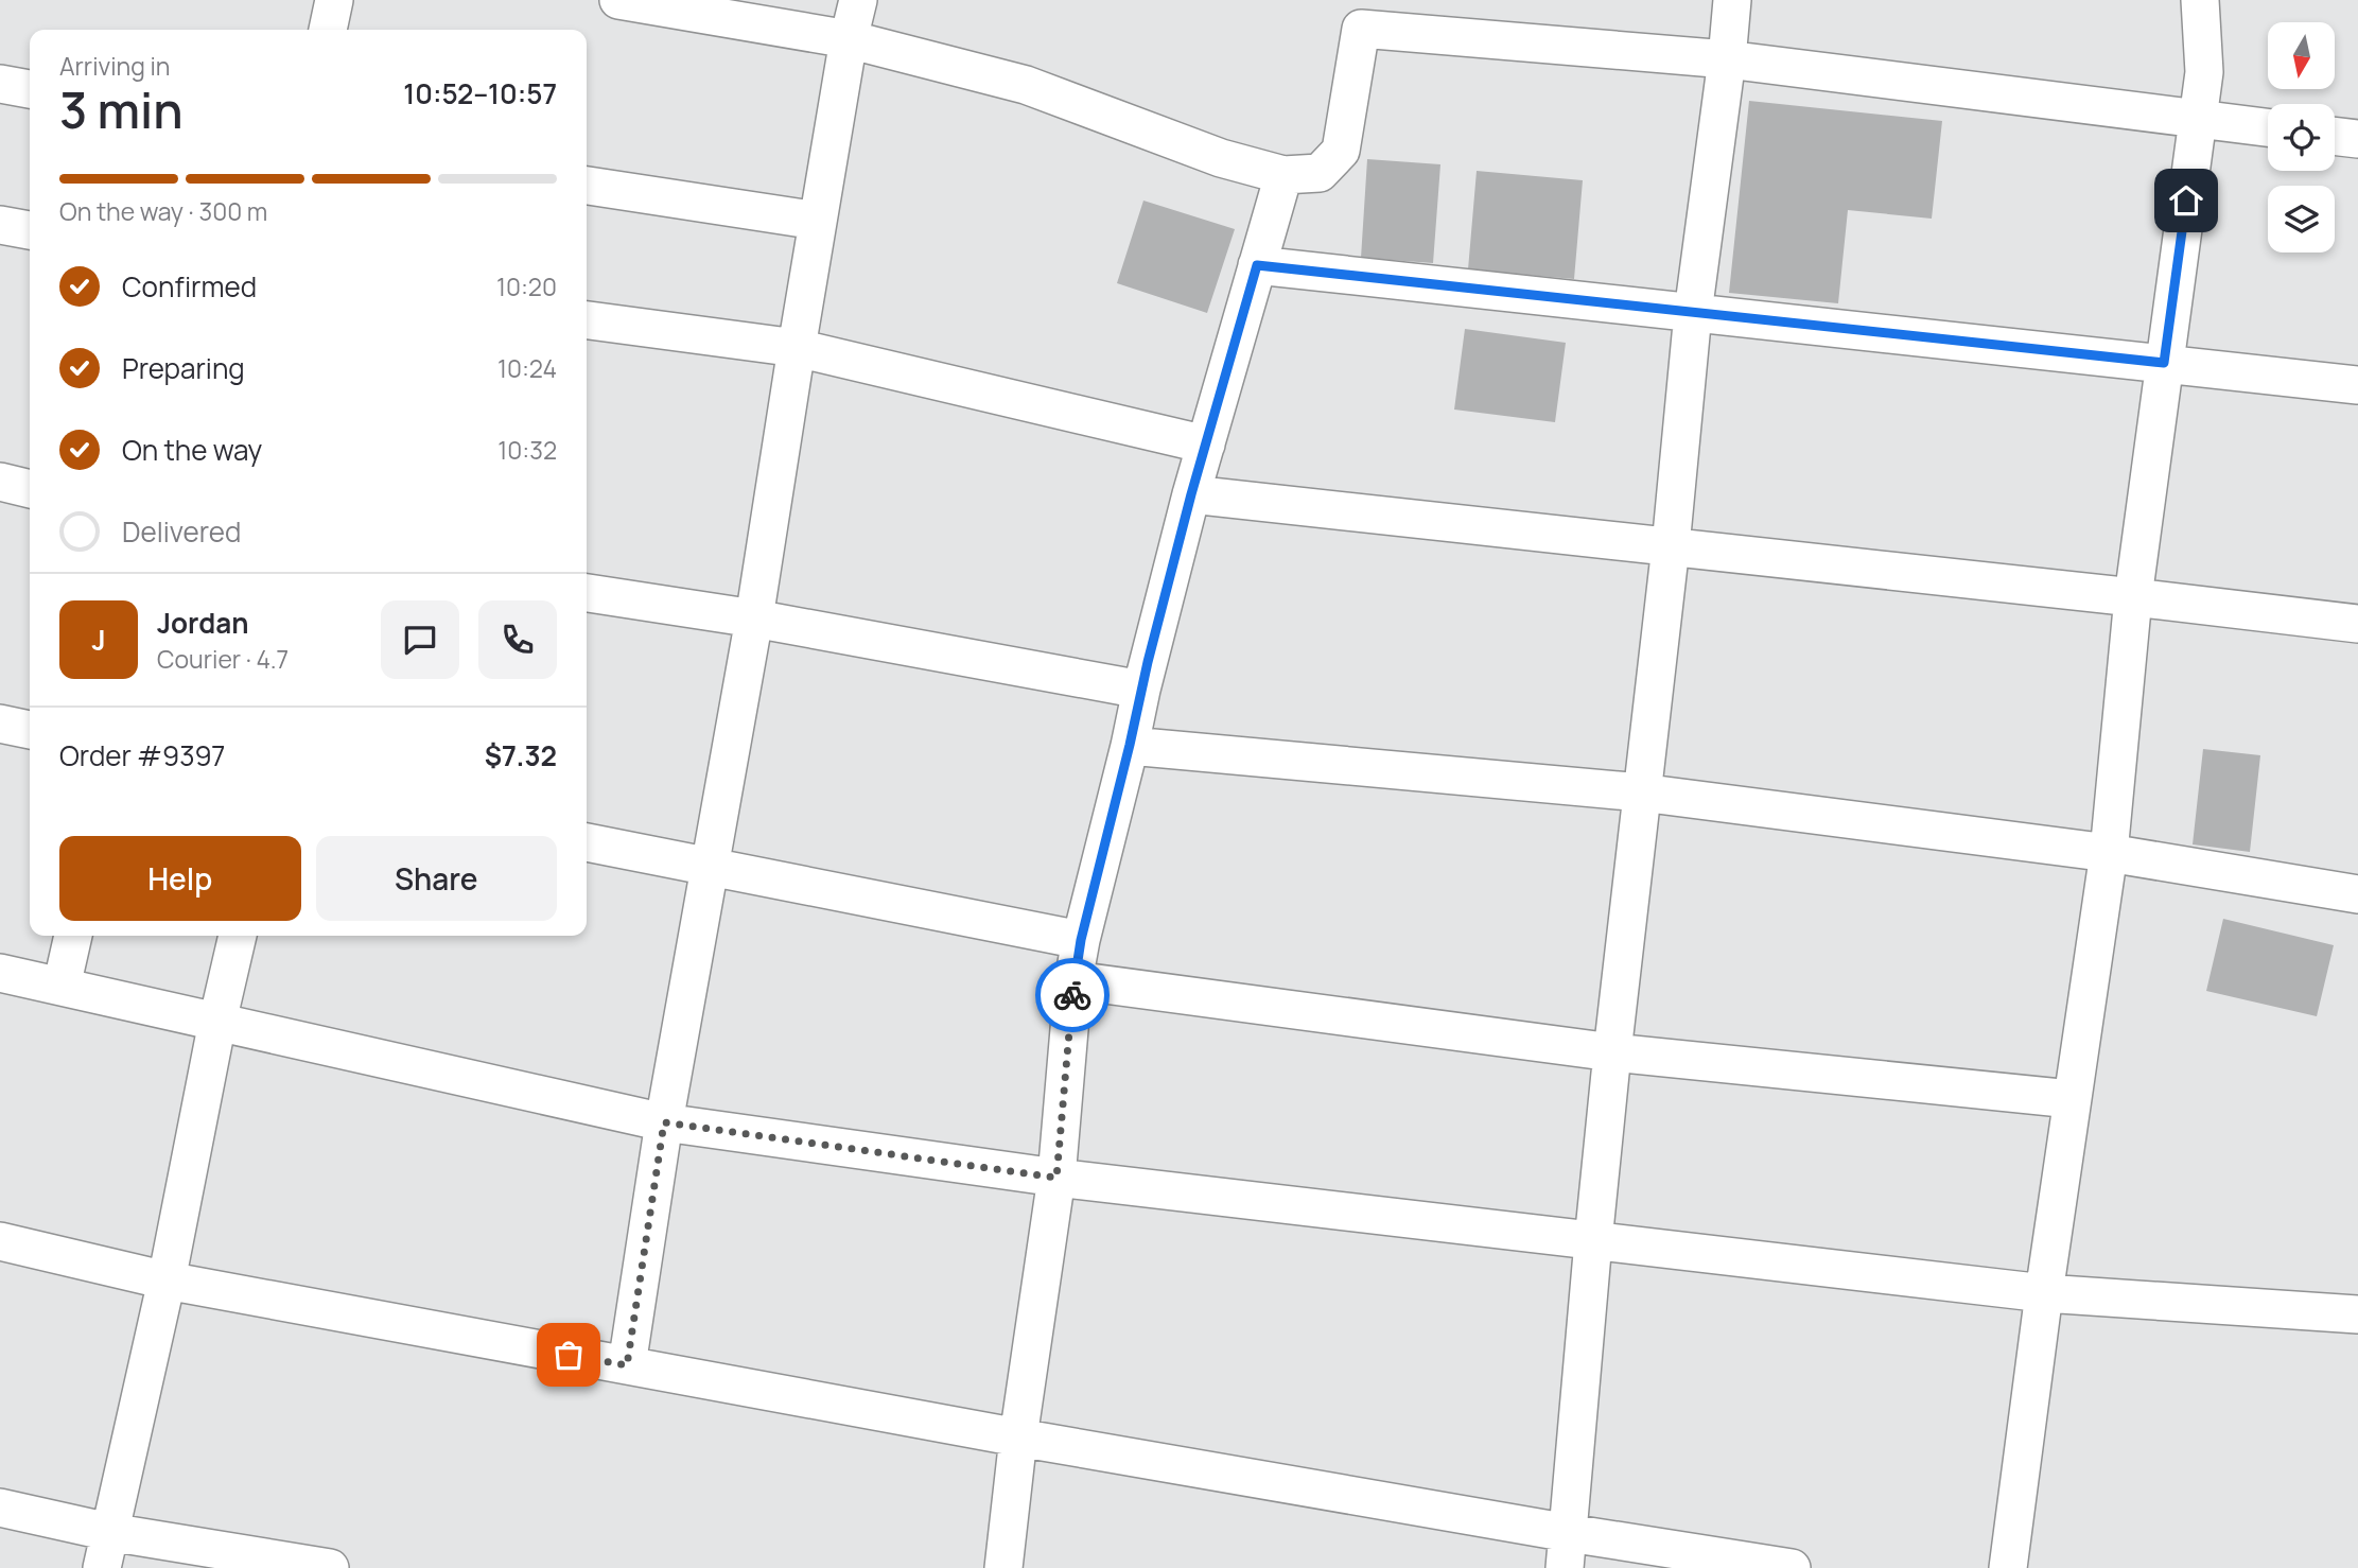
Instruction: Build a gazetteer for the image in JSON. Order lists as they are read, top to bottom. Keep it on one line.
{"north":"bottom","page":{"heading":["3 min","Arriving in","10:52–10:57"],"panel":["Jordan","Courier · 4.7","Order #9397","$7.32"],"bar":"On the way · 300 m","list":[["Confirmed","10:20"],["Preparing","10:24"],["On the way","10:32"],"Delivered"],"round":"J","buttons":["Help","Share"]}}
